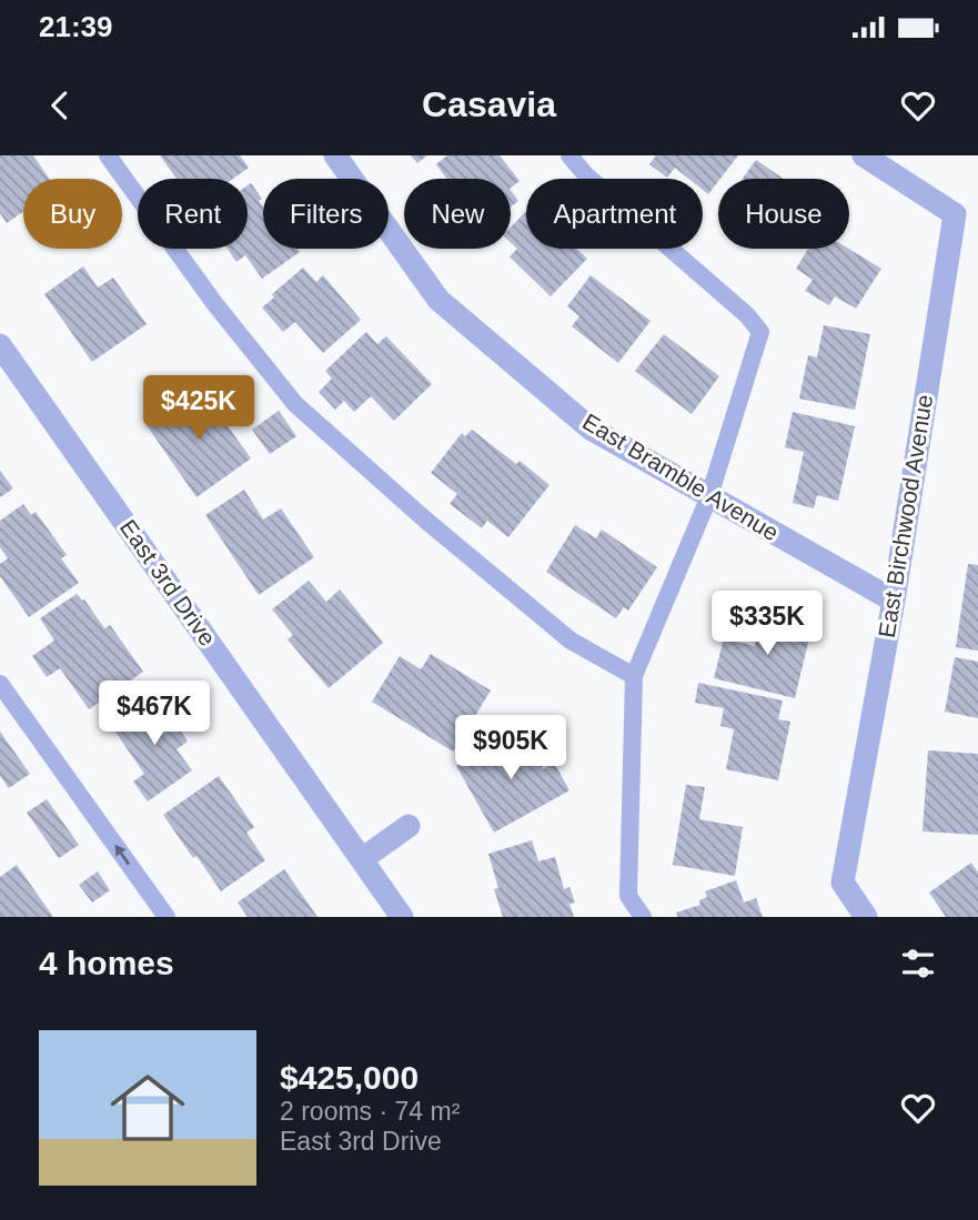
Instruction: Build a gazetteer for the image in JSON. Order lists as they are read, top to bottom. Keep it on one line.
{"streets":{"street":["East Bramble Avenue","East Birchwood Avenue","East 3rd Drive"]},"crossings":[["East Bramble Avenue","East Birchwood Avenue"]],"page":{"status":"21:39","header":"Casavia","chip":["Buy","Rent","Filters","New","Apartment","House"],"price":["$425K","$335K","$467K","$905K"],"heading":"4 homes","list":[{"name":"$425,000","note":"2 rooms · 74 m² · East 3rd Drive"}]}}
